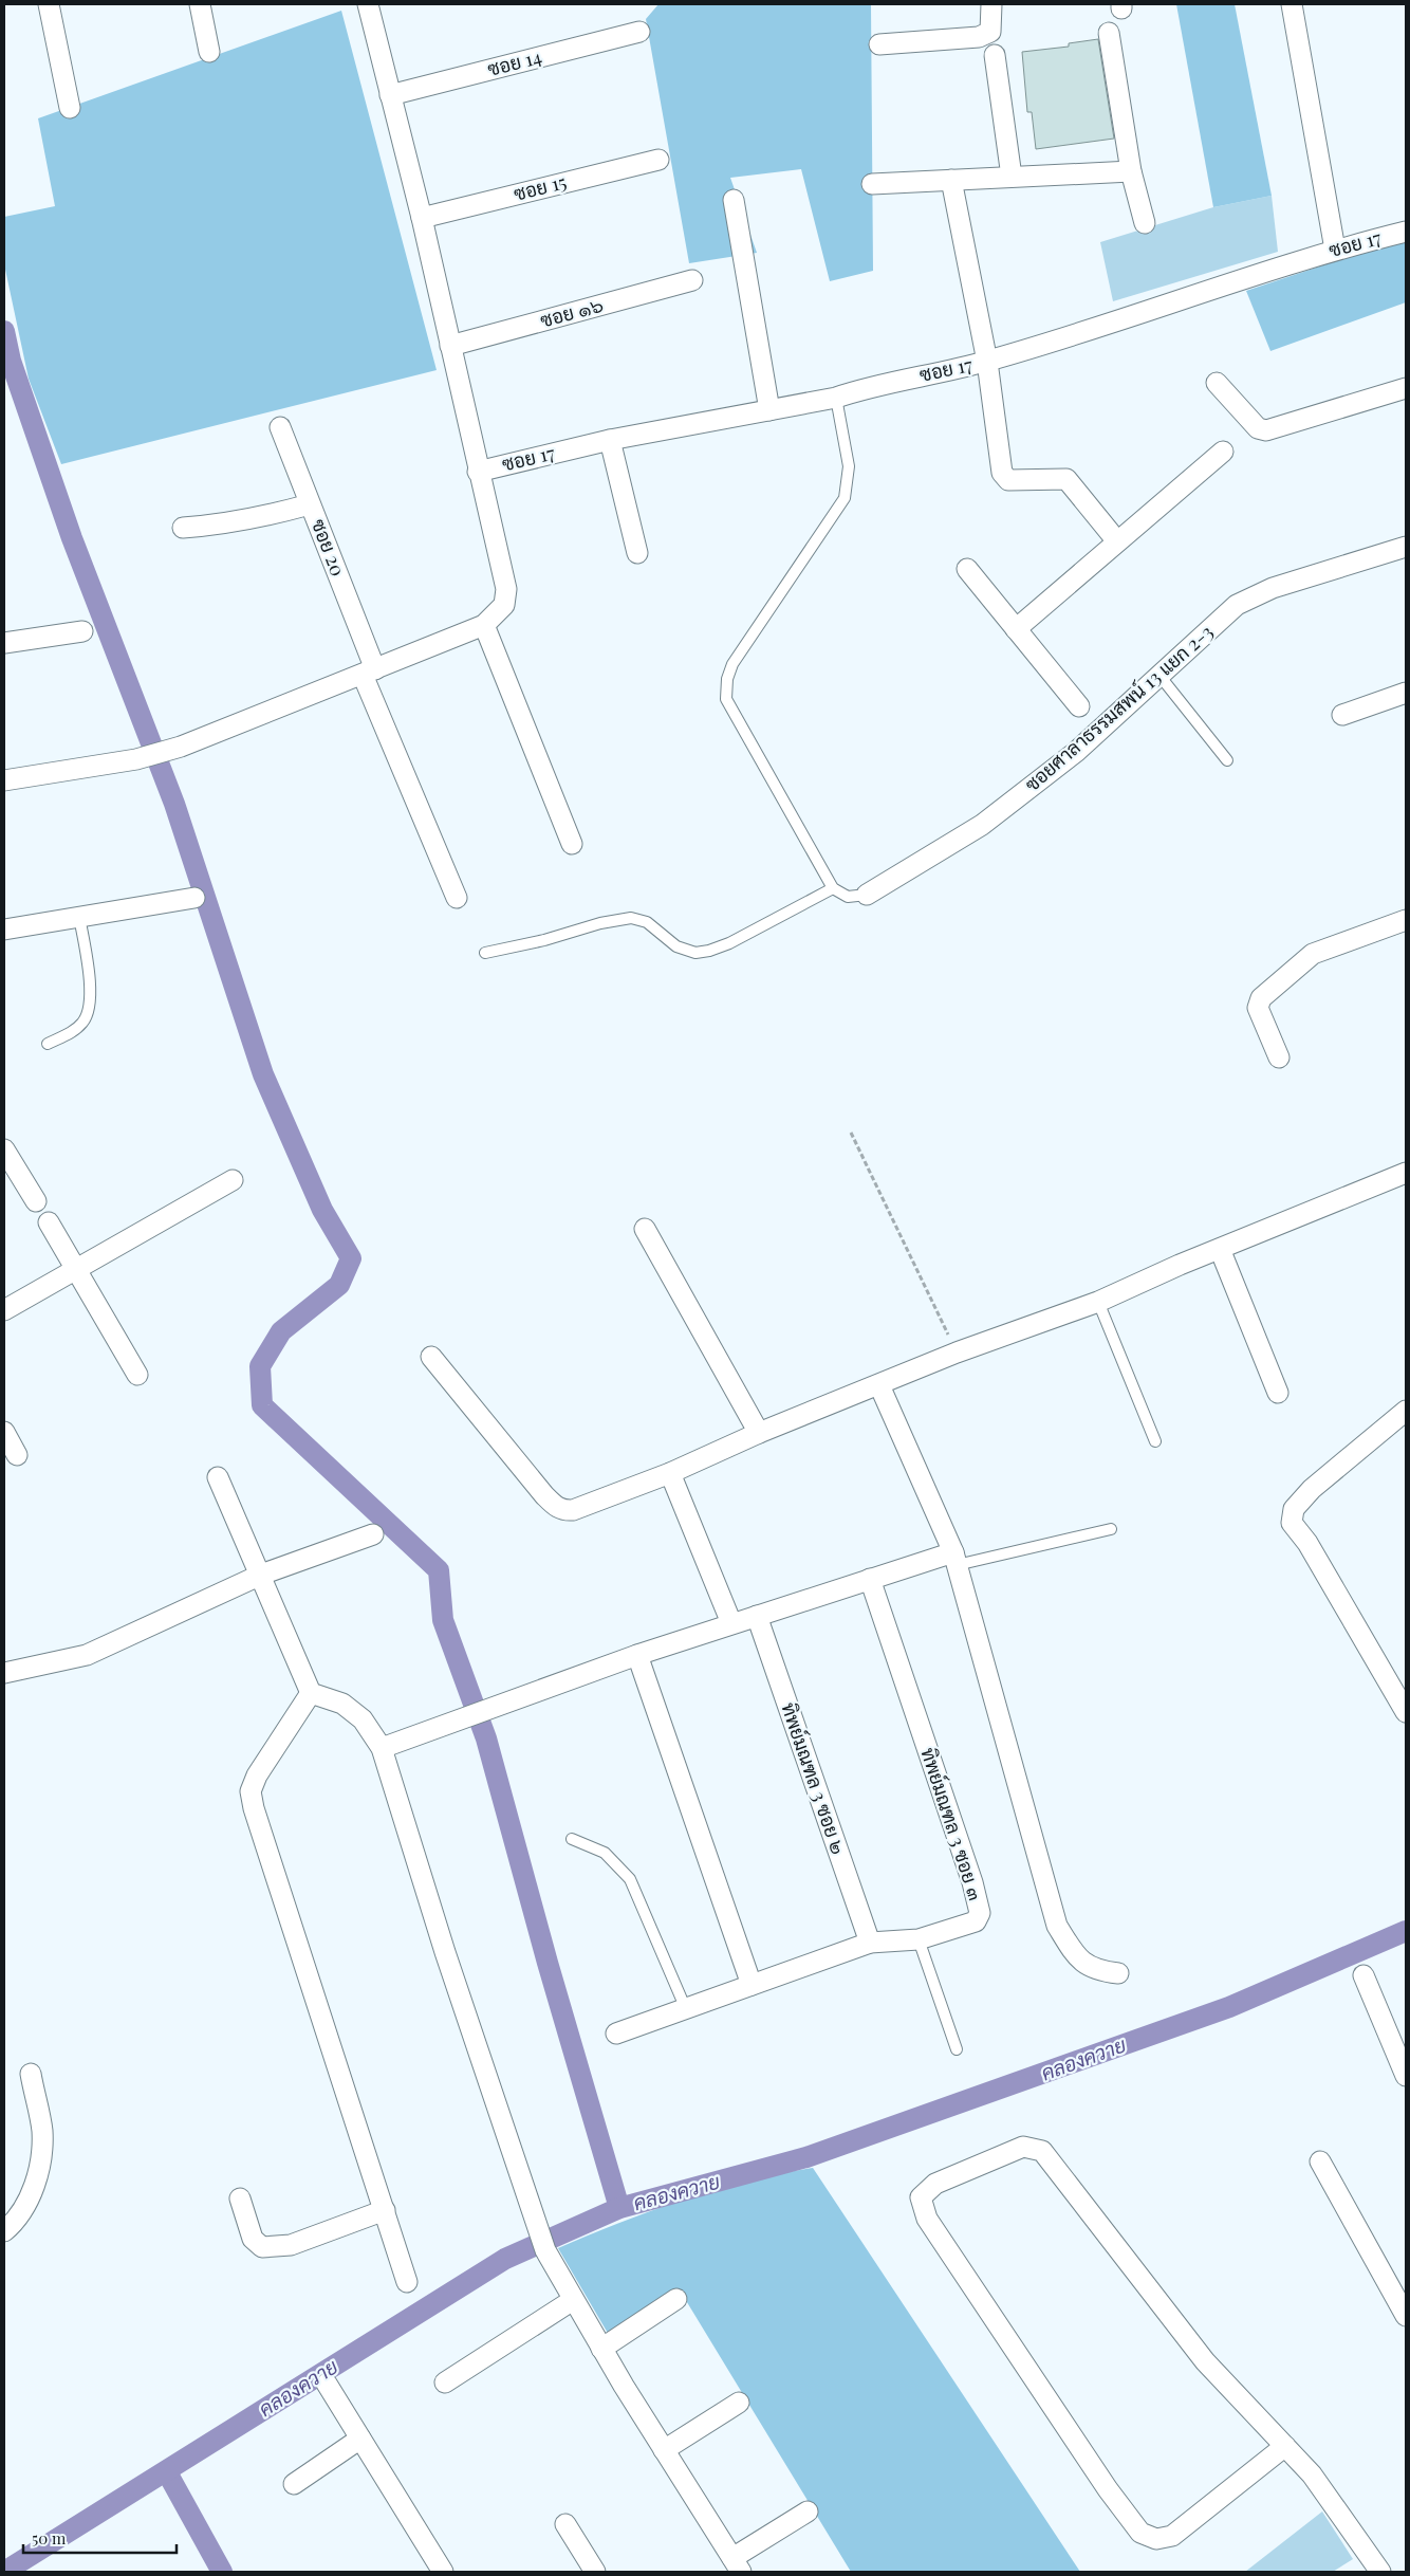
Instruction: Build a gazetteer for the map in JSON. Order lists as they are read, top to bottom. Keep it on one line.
{"streets":{"street":["ซอย 14","ซอย 15","ซอย 17","ซอย ๑๖","ซอย 20","ซอยศาลาธรรมสพน์ 13 แยก 2-3","ทิพย์มณฑล 3 ซอย ๒","ทิพย์มณฑล 3 ซอย ๓"]},"crossings":[["ทิพย์มณฑล 3 ซอย ๒","ทิพย์มณฑล 3 ซอย ๓"]],"water":["คลองควาย"],"scale_bar":"50 m"}
